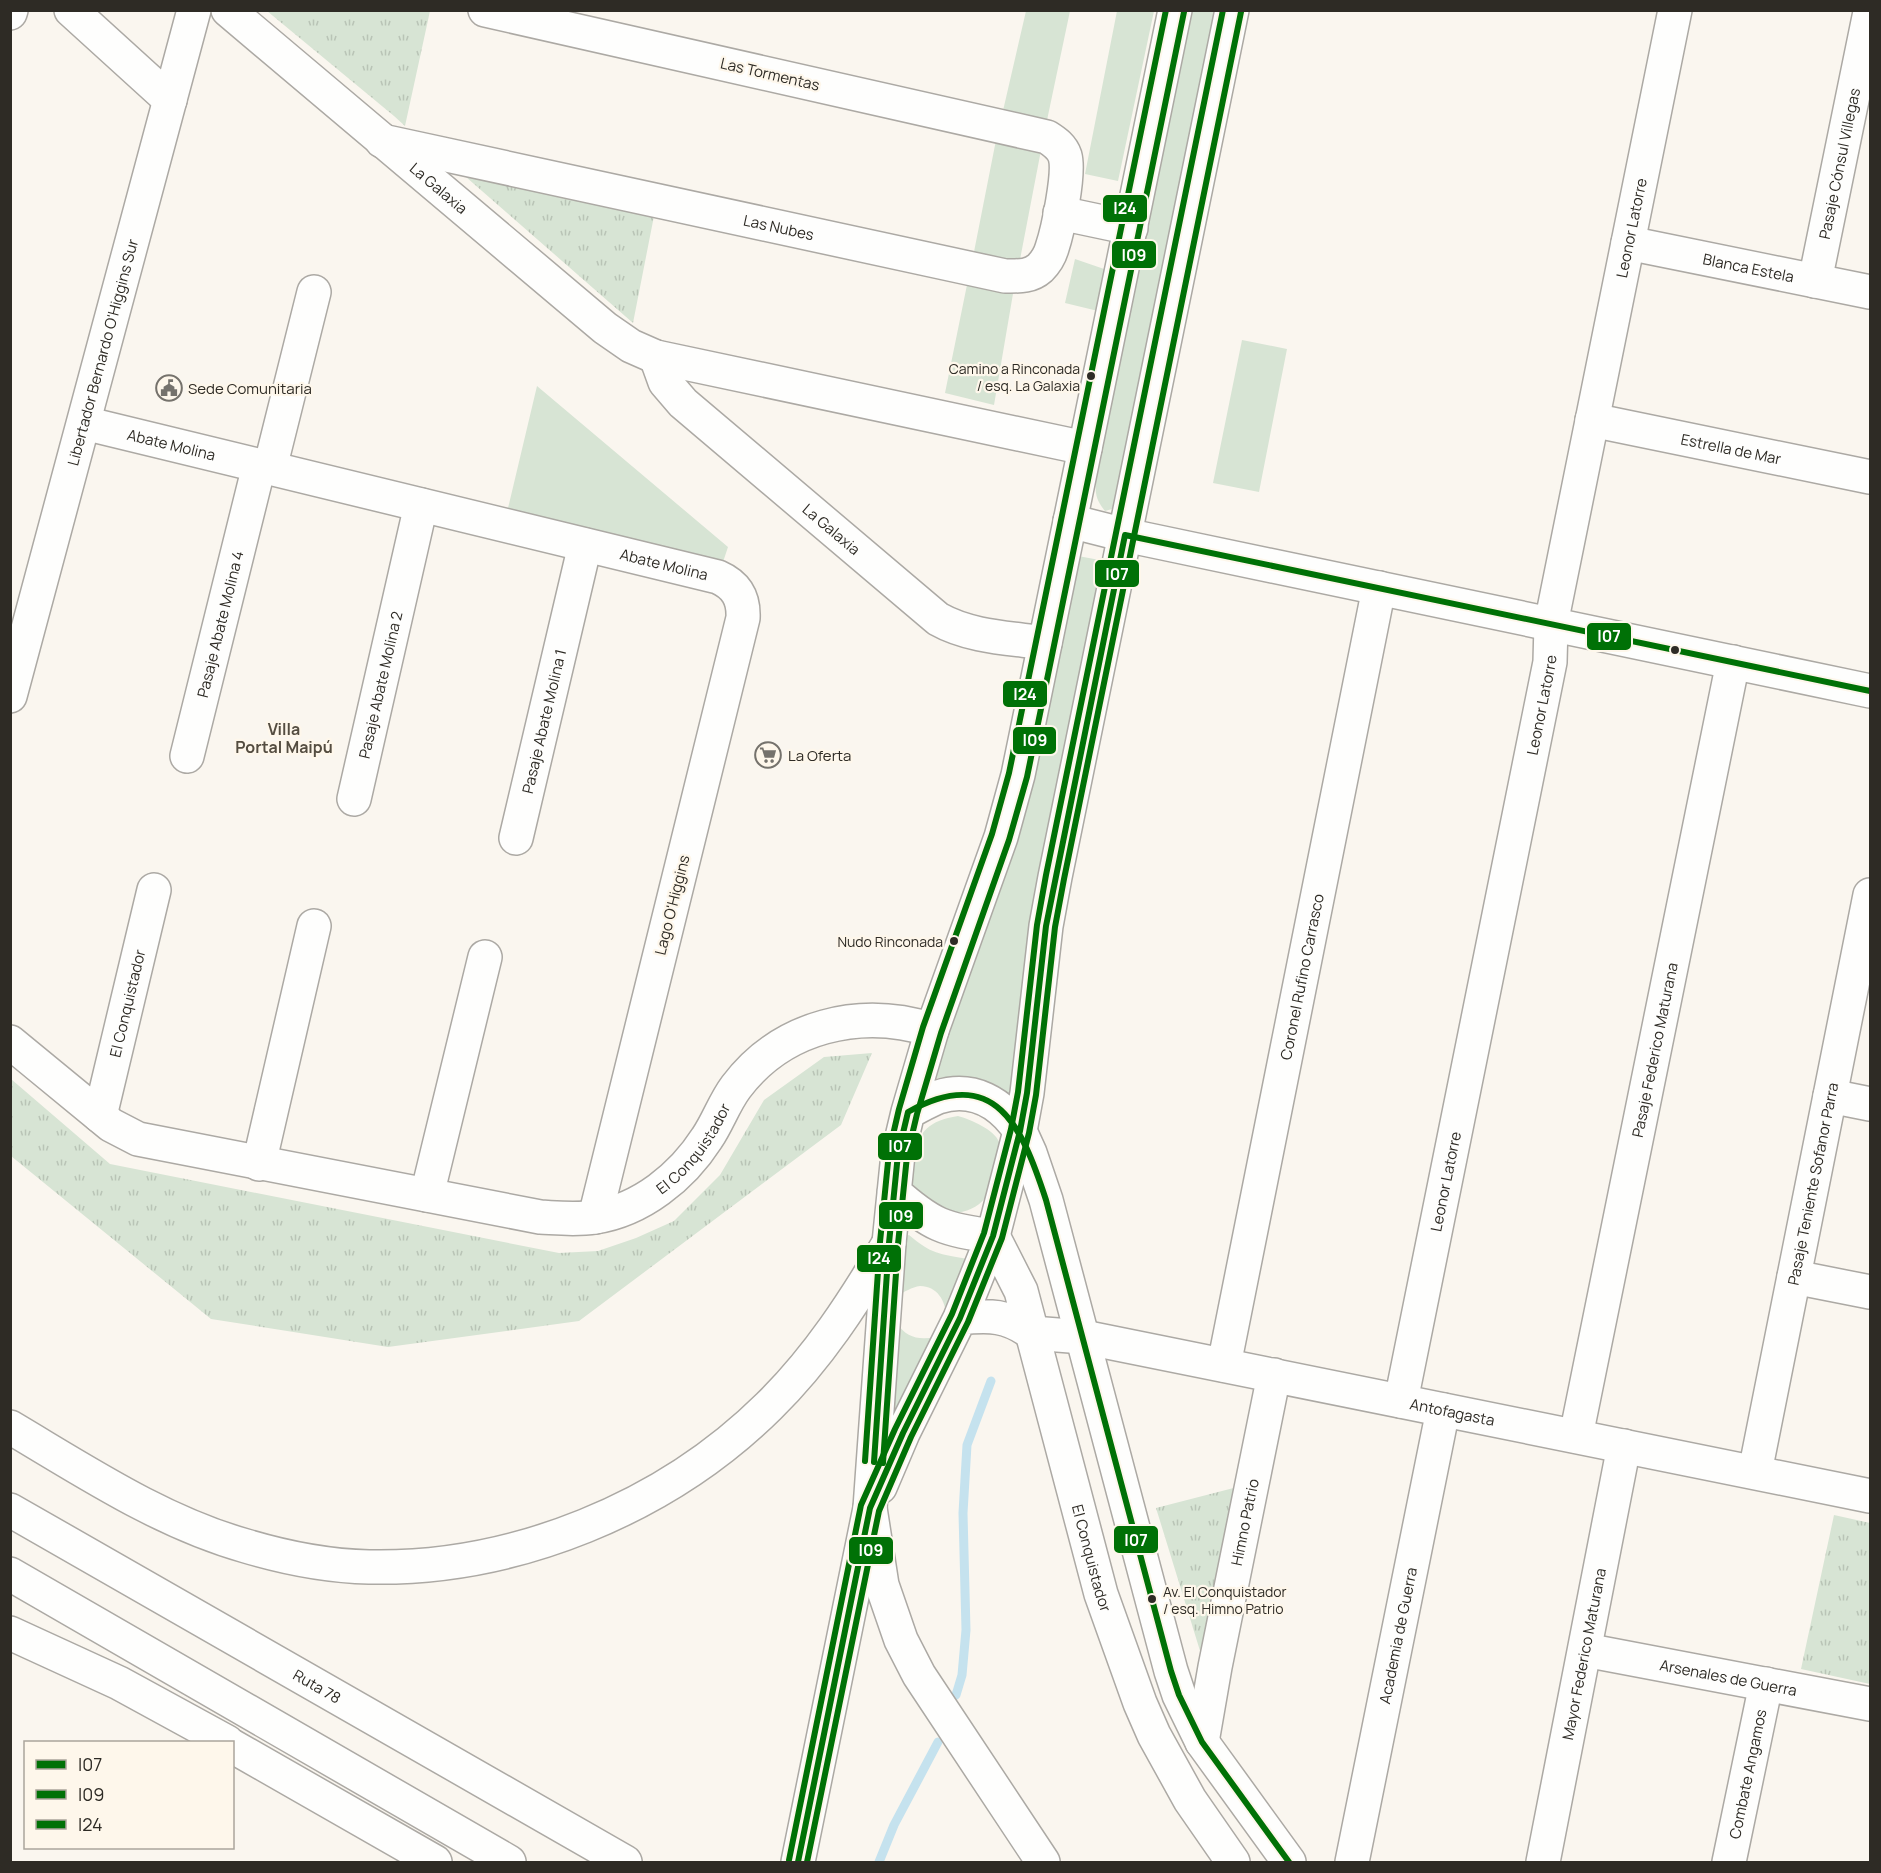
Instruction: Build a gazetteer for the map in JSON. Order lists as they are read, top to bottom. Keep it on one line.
{"streets":{"main road":["Las Tormentas","Pasaje Cónsul Villegas","La Galaxia","Las Nubes","Leonor Latorre","Blanca Estela","Libertador Bernardo O'Higgins Sur","Abate Molina","Estrella de Mar","Pasaje Abate Molina 4","Pasaje Abate Molina 2","Pasaje Abate Molina 1","Lago O'Higgins","Coronel Rufino Carrasco","El Conquistador","Pasaje Federico Maturana","Pasaje Teniente Sofanor Parra","Antofagasta","Himno Patrio","Academia de Guerra","Mayor Federico Maturana","Arsenales de Guerra","Ruta 78","Combate Angamos"]},"crossings":[["Las Tormentas","Las Nubes"],["Pasaje Cónsul Villegas","Blanca Estela"],["La Galaxia","Las Nubes"],["Leonor Latorre","Blanca Estela"],["Leonor Latorre","Estrella de Mar"],["Leonor Latorre","Antofagasta"],["Libertador Bernardo O'Higgins Sur","Abate Molina"],["Abate Molina","Pasaje Abate Molina 4"],["Abate Molina","Pasaje Abate Molina 2"],["Abate Molina","Pasaje Abate Molina 1"],["Abate Molina","Lago O'Higgins"],["Lago O'Higgins","El Conquistador"],["Coronel Rufino Carrasco","Antofagasta"],["El Conquistador","Antofagasta"],["Pasaje Federico Maturana","Antofagasta"],["Pasaje Teniente Sofanor Parra","Antofagasta"],["Antofagasta","Himno Patrio"],["Antofagasta","Academia de Guerra"],["Antofagasta","Mayor Federico Maturana"],["Mayor Federico Maturana","Arsenales de Guerra"],["Arsenales de Guerra","Combate Angamos"]],"districts":["Villa Portal Maipú"],"places":{"other":["Camino a Rinconada / esq. La Galaxia","Nudo Rinconada","Av. El Conquistador / esq. Himno Patrio"],"public building":["Sede Comunitaria"],"supermarket":["La Oferta"]},"lines":["transit line I24","transit line I09","transit line I07"],"legend":["I07","I09","I24"]}
